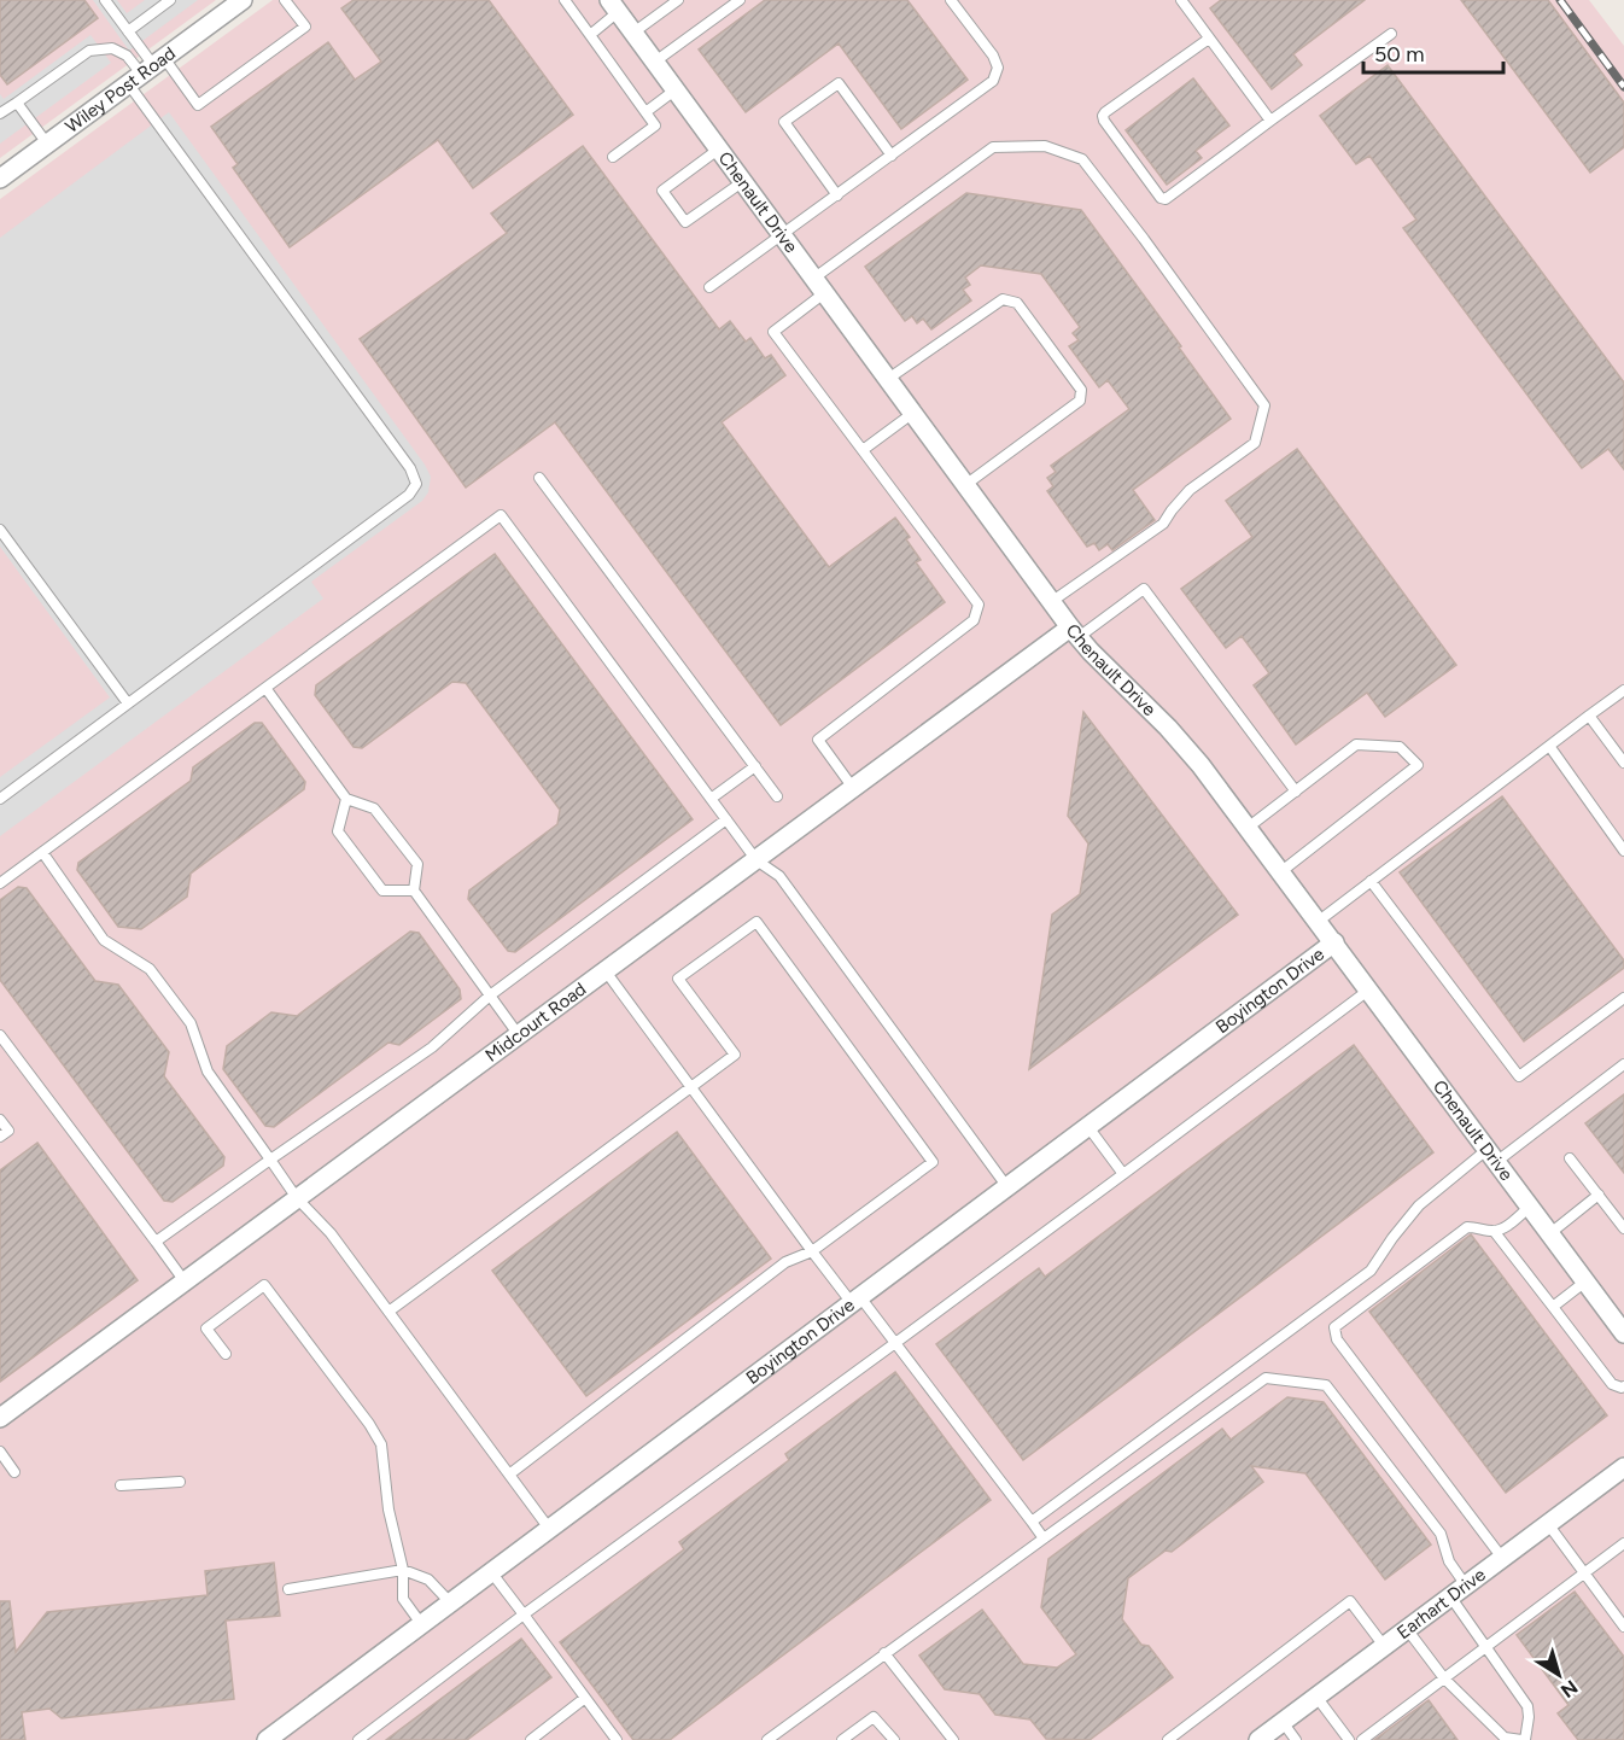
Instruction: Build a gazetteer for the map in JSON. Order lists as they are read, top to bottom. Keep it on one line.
{"streets":{"street":["Wiley Post Road","Chenault Drive","Boyington Drive","Midcourt Road","Earhart Drive"]},"crossings":[["Chenault Drive","Boyington Drive"],["Chenault Drive","Midcourt Road"]],"scale_bar":"50 m","north":"bottom right"}
